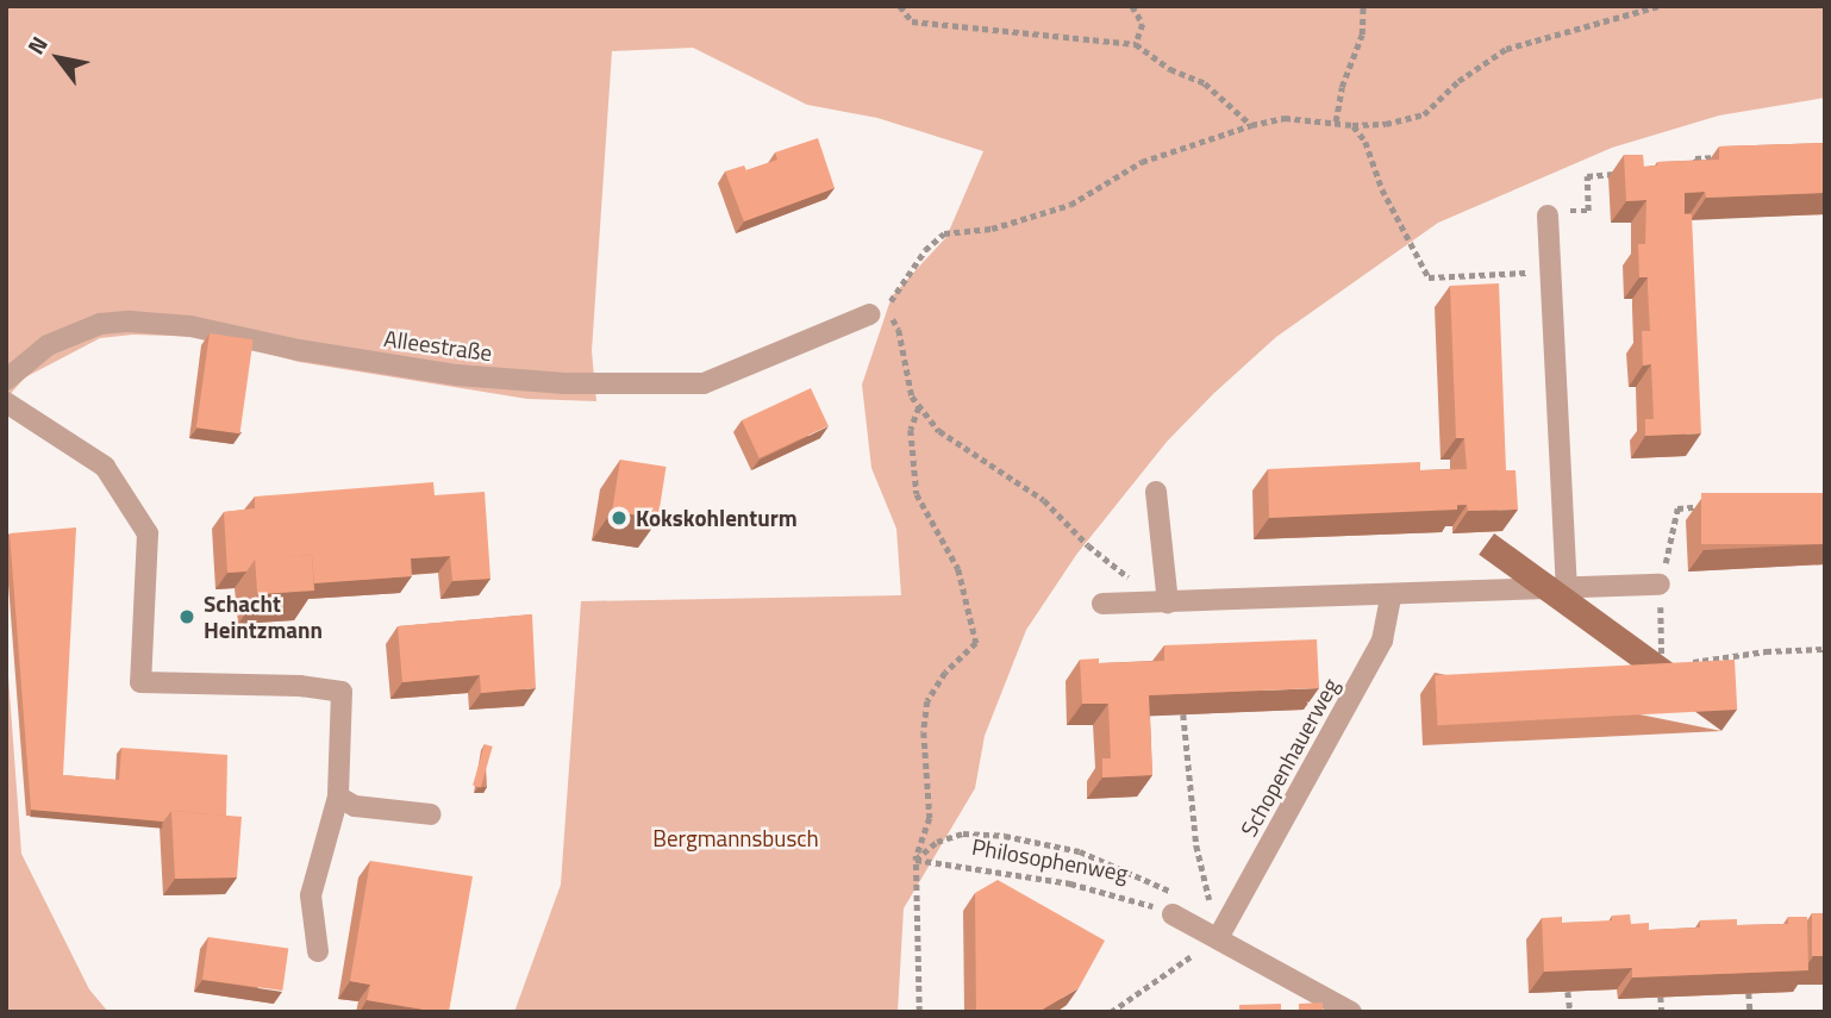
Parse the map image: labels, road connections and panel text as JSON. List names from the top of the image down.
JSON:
{
  "streets": {
    "street": ["Alleestraße", "Schopenhauerweg"],
    "path": ["Philosophenweg"]
  },
  "parks": ["Bergmannsbusch"],
  "places": ["Kokskohlenturm", "Schacht Heintzmann"],
  "north": "top left"
}
